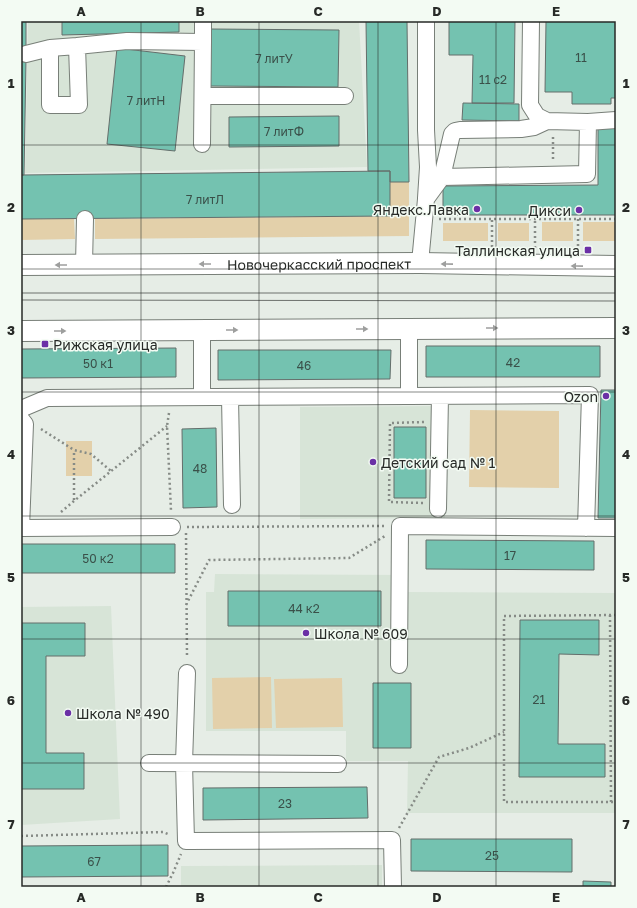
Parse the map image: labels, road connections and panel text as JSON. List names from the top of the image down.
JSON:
{
  "streets": {
    "main road": ["Новочеркасский проспект"]
  },
  "places": {
    "other": [
      "Яндекс.Лавка",
      "Дикси",
      "Ozon",
      "Детский сад № 1",
      "Школа № 609",
      "Школа № 490"
    ],
    "transit": ["Таллинская улица", "Рижская улица"]
  },
  "house_numbers": [
    "11",
    "7 литУ",
    "11 с2",
    "7 литН",
    "7 литФ",
    "7 литЛ",
    "42",
    "50 к1",
    "46",
    "48",
    "17",
    "50 к2",
    "44 к2",
    "21",
    "23",
    "25",
    "67"
  ],
  "grid": {
    "columns": [
      "A",
      "B",
      "C",
      "D",
      "E"
    ],
    "rows": [
      "1",
      "2",
      "3",
      "4",
      "5",
      "6",
      "7"
    ]
  }
}
